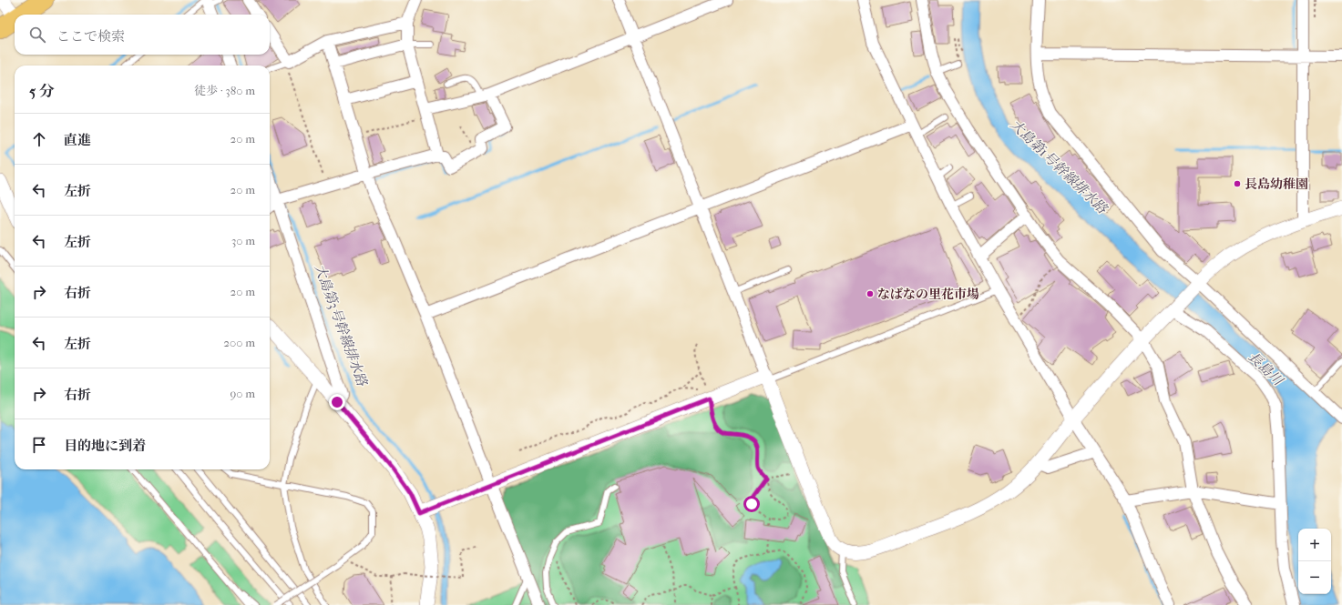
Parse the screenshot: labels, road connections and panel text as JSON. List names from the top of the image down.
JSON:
{
  "water": ["大島第1号幹線排水路", "大島第3号幹線排水路", "長島川"],
  "places": ["長島幼稚園", "なばなの里花市場"],
  "page": {
    "search": "ここで検索",
    "heading": ["5 分", "徒歩 · 380 m"],
    "list": [
      ["直進", "20 m"],
      ["左折", "20 m"],
      ["左折", "30 m"],
      ["右折", "20 m"],
      ["左折", "200 m"],
      ["右折", "90 m"],
      "目的地に到着"
    ],
    "map_buttons": ["+", "−"]
  }
}
